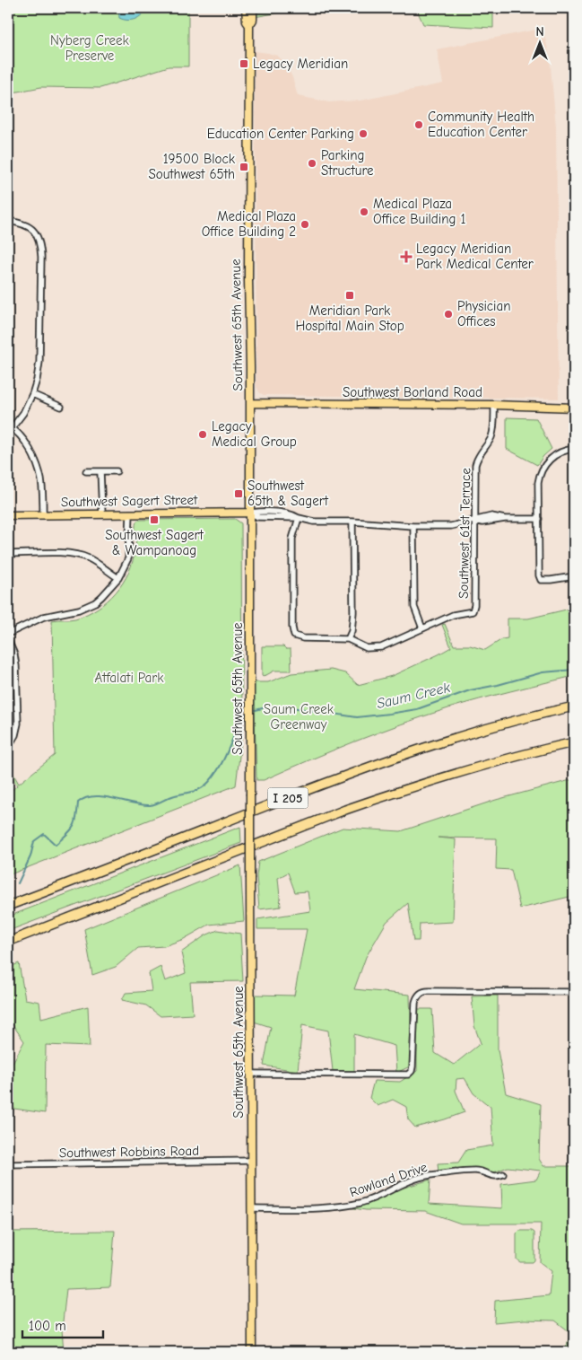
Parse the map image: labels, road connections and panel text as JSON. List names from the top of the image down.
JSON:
{
  "streets": {
    "highway": ["I 205"],
    "main road": ["Southwest 65th Avenue", "Southwest Borland Road", "Southwest Sagert Street"],
    "street": ["Southwest 61st Terrace", "Southwest Robbins Road", "Rowland Drive"]
  },
  "crossings": [
    ["Southwest 65th Avenue", "Southwest Borland Road"],
    ["Southwest 65th Avenue", "Southwest Sagert Street"],
    ["Southwest 65th Avenue", "Southwest Robbins Road"],
    ["Southwest 65th Avenue", "Rowland Drive"],
    ["Southwest Borland Road", "Southwest 61st Terrace"],
    ["Southwest Sagert Street", "Southwest 61st Terrace"]
  ],
  "water": ["Saum Creek"],
  "parks": ["Nyberg Creek Preserve", "Atfalati Park", "Saum Creek Greenway"],
  "places": {
    "transit": [
      "Legacy Meridian",
      "19500 Block Southwest 65th",
      "Meridian Park Hospital Main Stop",
      "Southwest 65th & Sagert",
      "Southwest Sagert & Wampanoag"
    ],
    "other": [
      "Community Health Education Center",
      "Education Center Parking",
      "Parking Structure",
      "Medical Plaza Office Building 1",
      "Medical Plaza Office Building 2",
      "Physician Offices",
      "Legacy Medical Group"
    ],
    "health": ["Legacy Meridian Park Medical Center"]
  },
  "scale_bar": "100 m",
  "north": "top"
}
